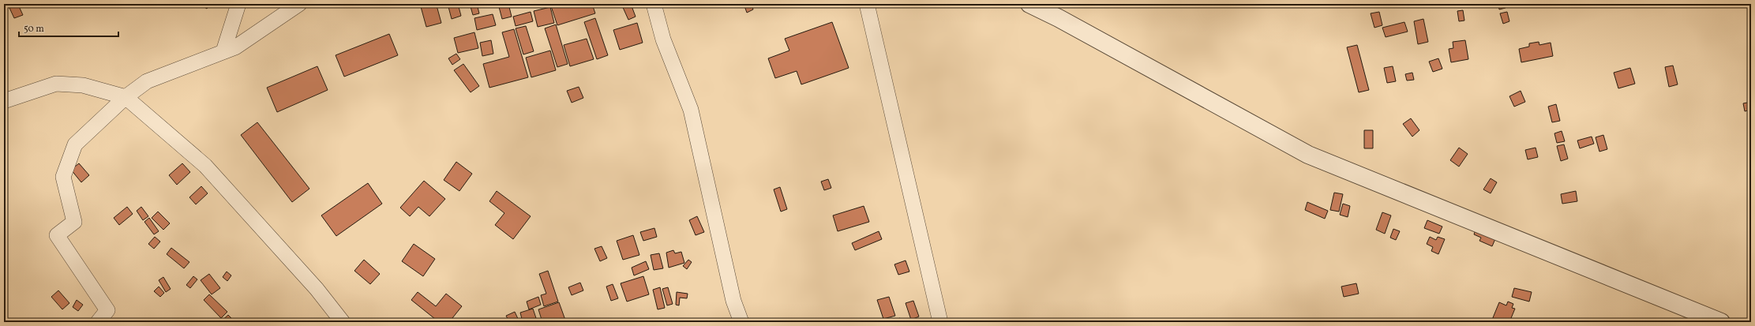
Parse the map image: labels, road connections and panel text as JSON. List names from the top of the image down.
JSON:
{
  "scale_bar": "50 m"
}
